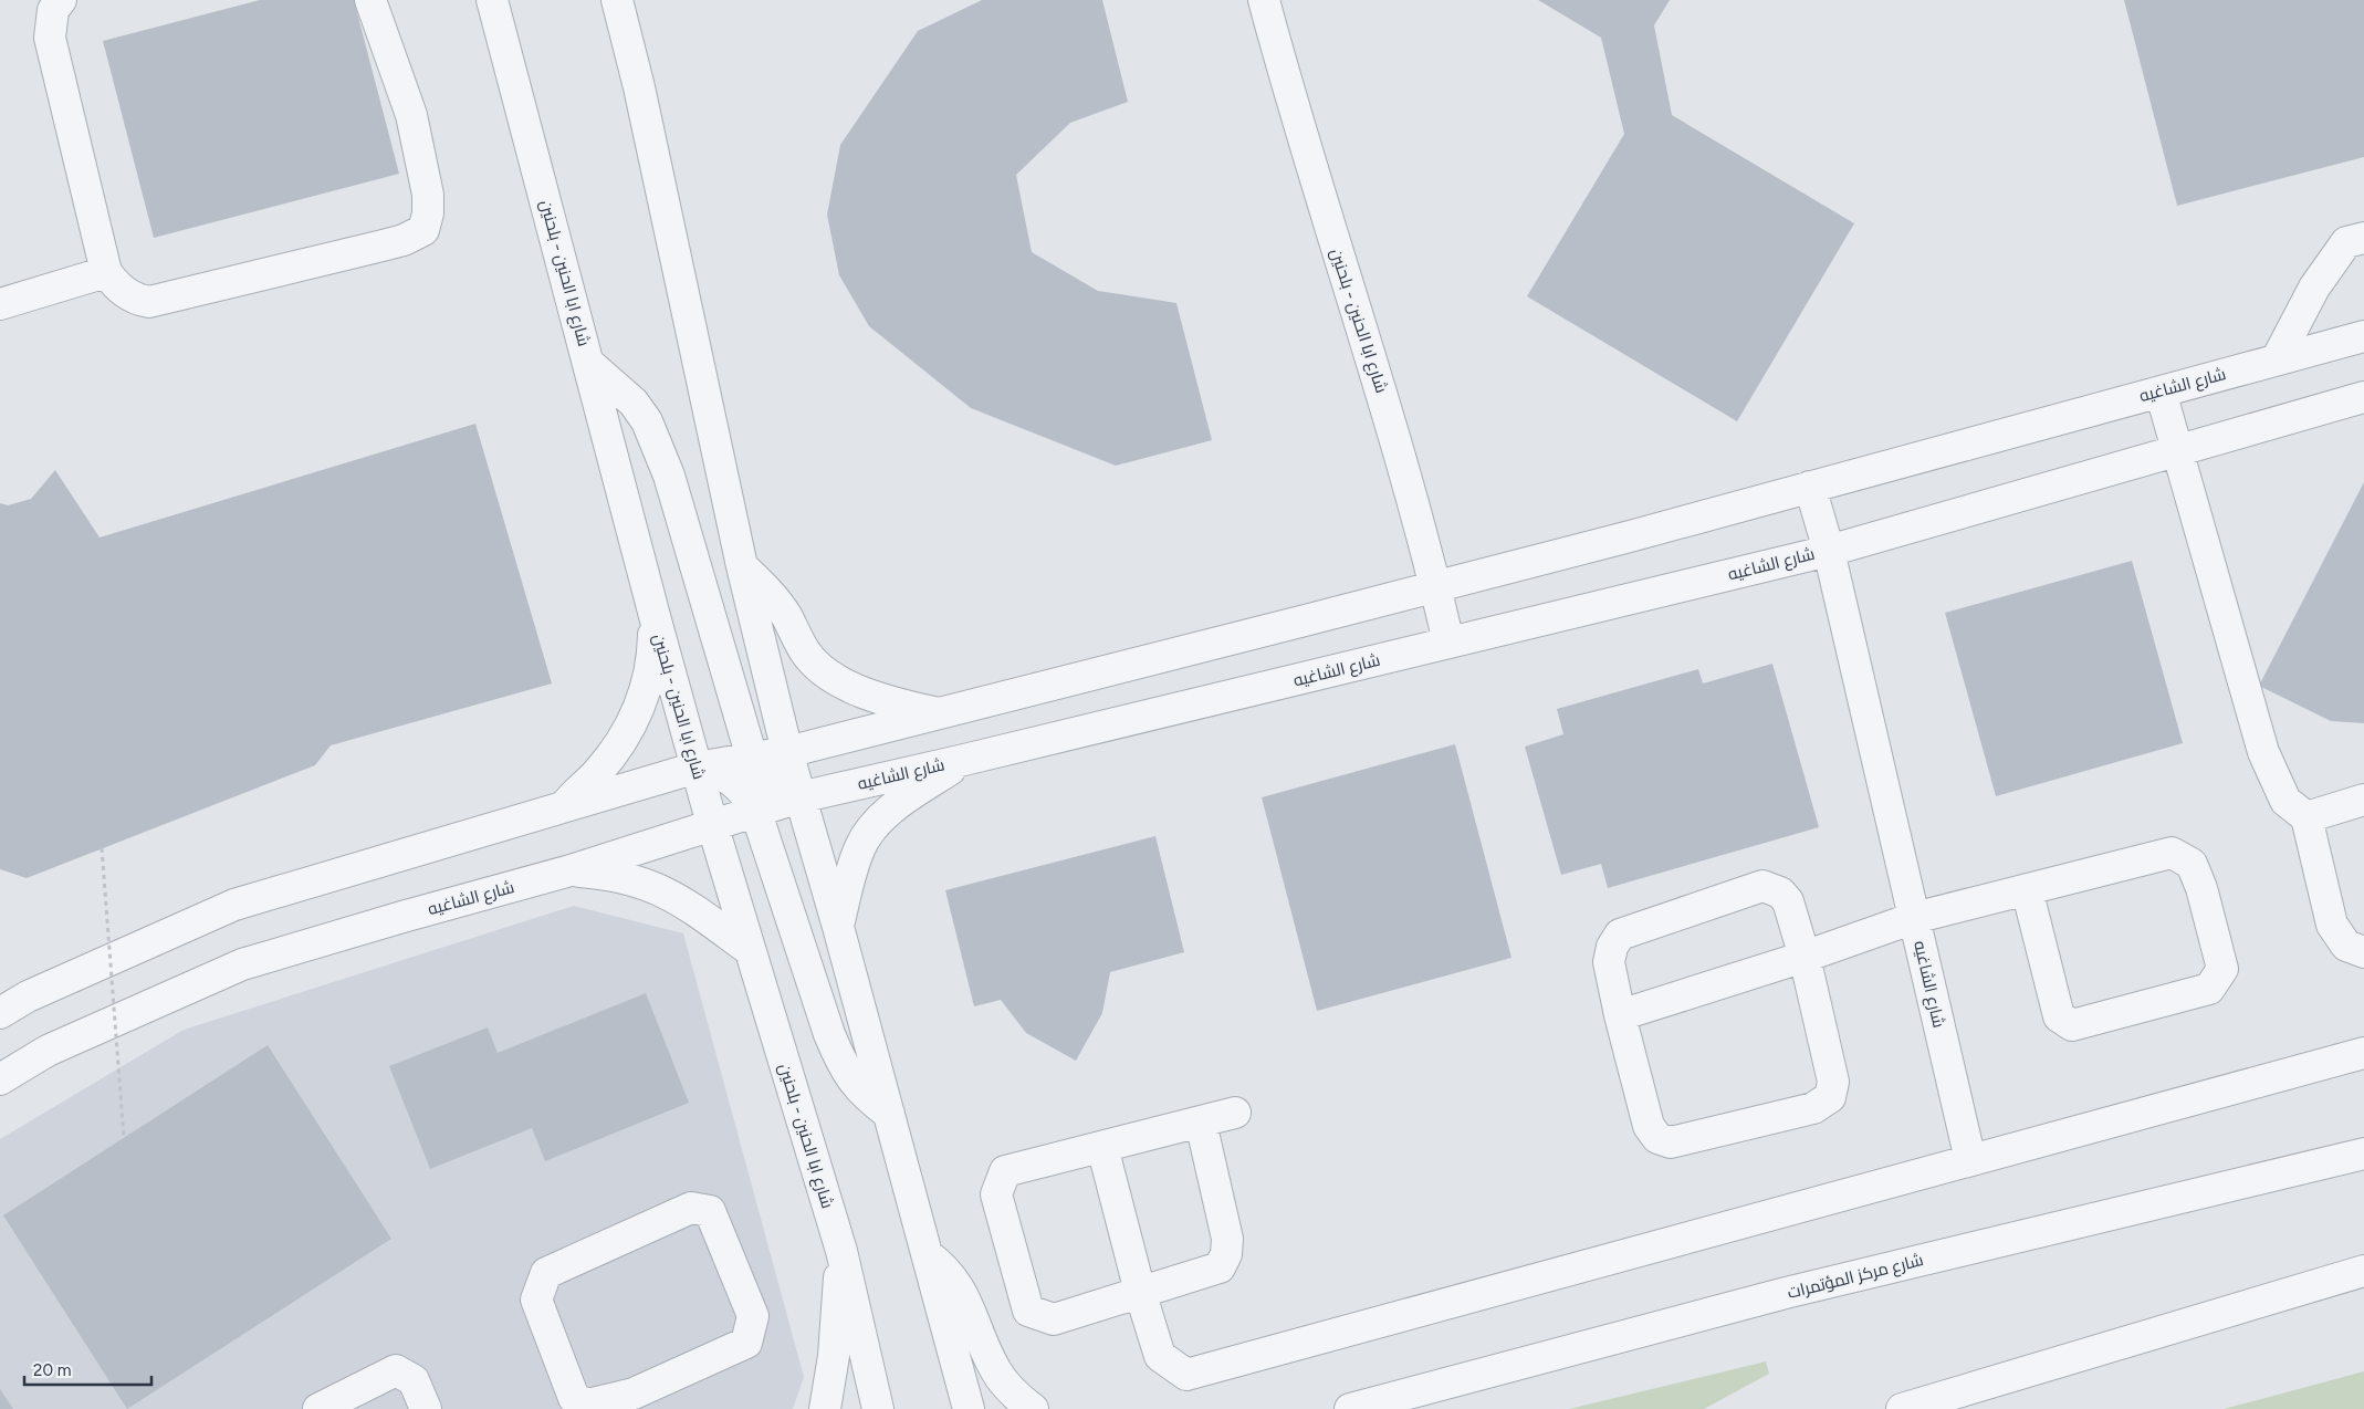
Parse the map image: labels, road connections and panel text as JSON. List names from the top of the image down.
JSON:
{
  "streets": {
    "street": ["شارع ابا الحنين - بلحنين", "شارع الشاغيه", "شارع مركز المؤتمرات"]
  },
  "crossings": [
    ["شارع ابا الحنين - بلحنين", "شارع الشاغيه"]
  ],
  "scale_bar": "20 m"
}
